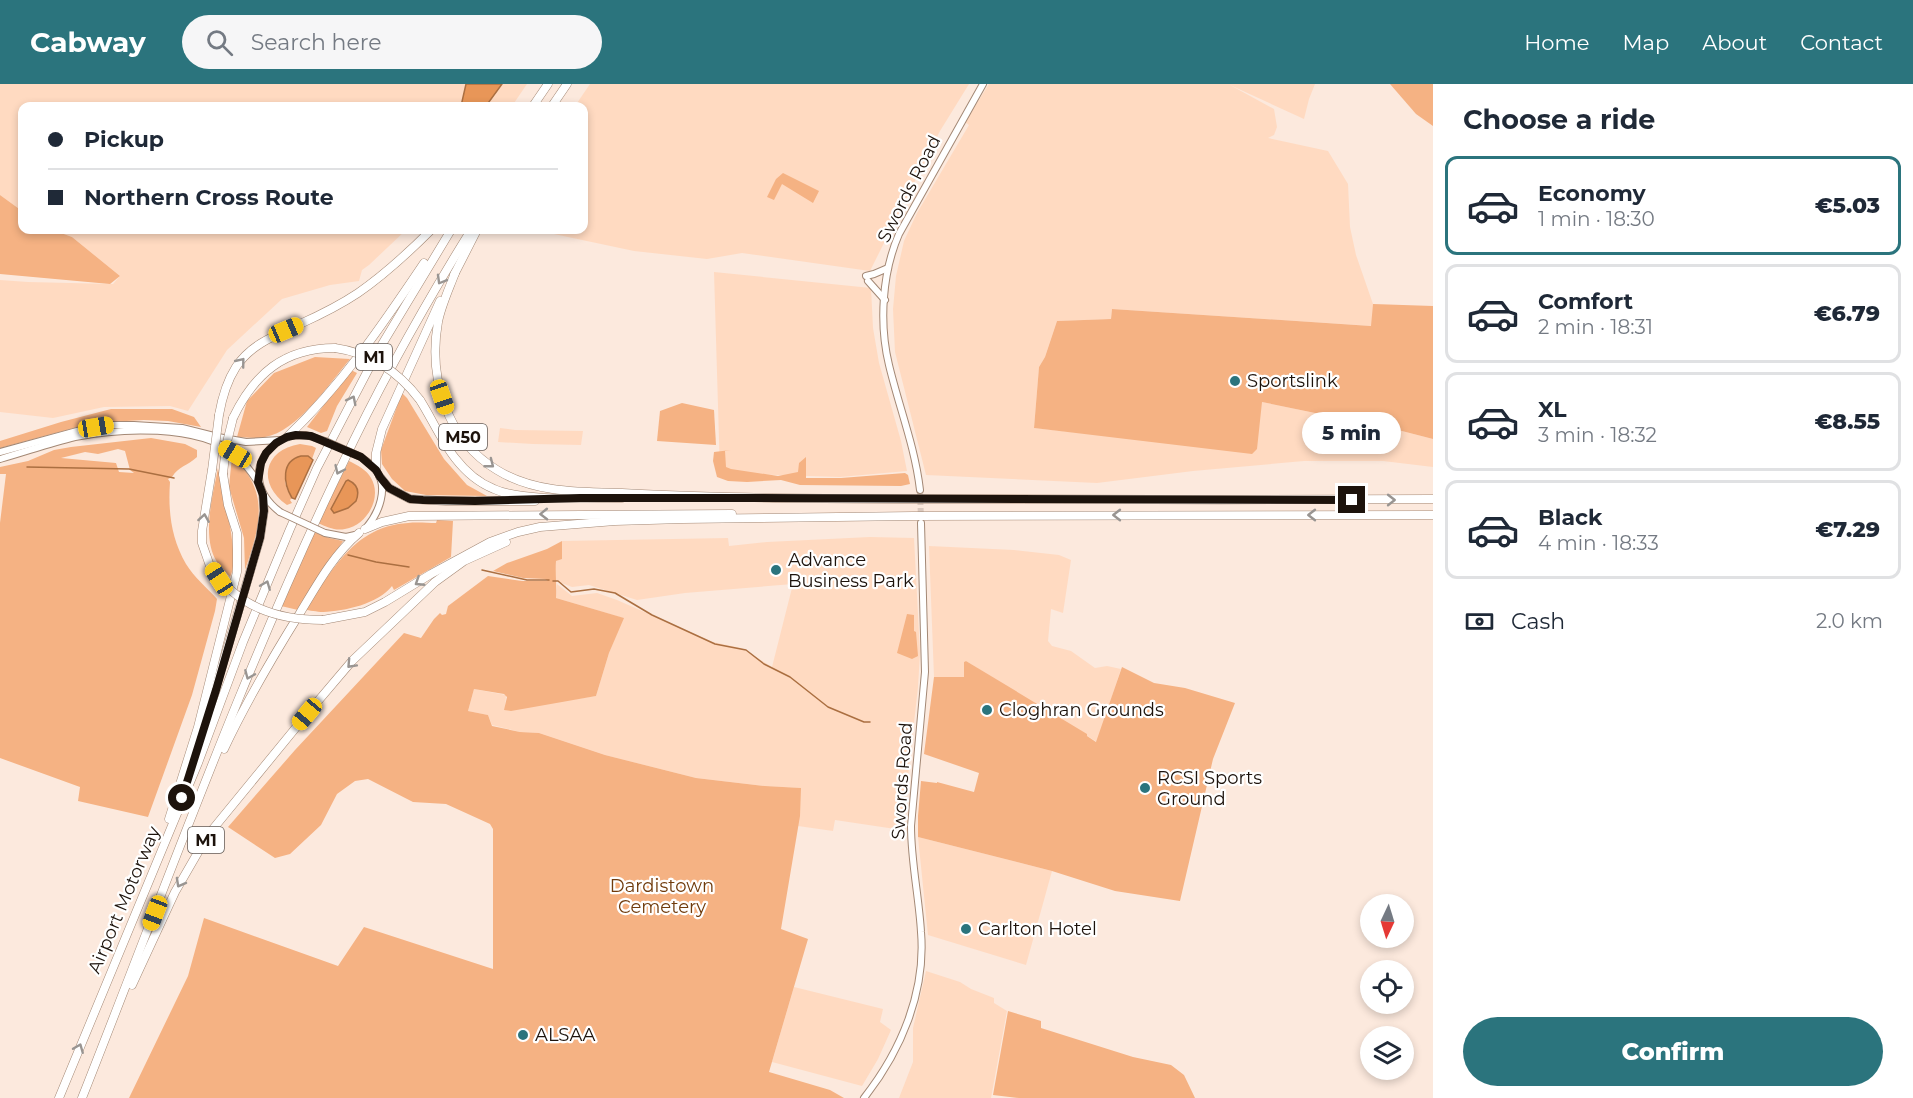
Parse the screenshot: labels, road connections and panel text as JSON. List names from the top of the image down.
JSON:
{
  "streets": {
    "highway": ["M1", "M50", "Airport Motorway"],
    "main road": ["Swords Road"]
  },
  "crossings": [
    ["M1", "Airport Motorway"]
  ],
  "parks": ["Dardistown Cemetery"],
  "places": [
    "Sportslink",
    "Advance Business Park",
    "Cloghran Grounds",
    "RCSI Sports Ground",
    "Carlton Hotel",
    "ALSAA"
  ],
  "north": "bottom",
  "page": {
    "header": "Cabway",
    "search": "Search here",
    "nav": [
      "Home",
      "Map",
      "About",
      "Contact"
    ],
    "heading": "Choose a ride",
    "banner": ["Pickup", "Northern Cross Route"],
    "list": [
      {
        "name": "Economy",
        "note": "1 min · 18:30",
        "value": "€5.03"
      },
      {
        "name": "Comfort",
        "note": "2 min · 18:31",
        "value": "€6.79"
      },
      {
        "name": "XL",
        "note": "3 min · 18:32",
        "value": "€8.55"
      },
      {
        "name": "Black",
        "note": "4 min · 18:33",
        "value": "€7.29"
      }
    ],
    "bubble": "5 min",
    "pay": ["Cash", "2.0 km"],
    "buttons": "Confirm"
  }
}
